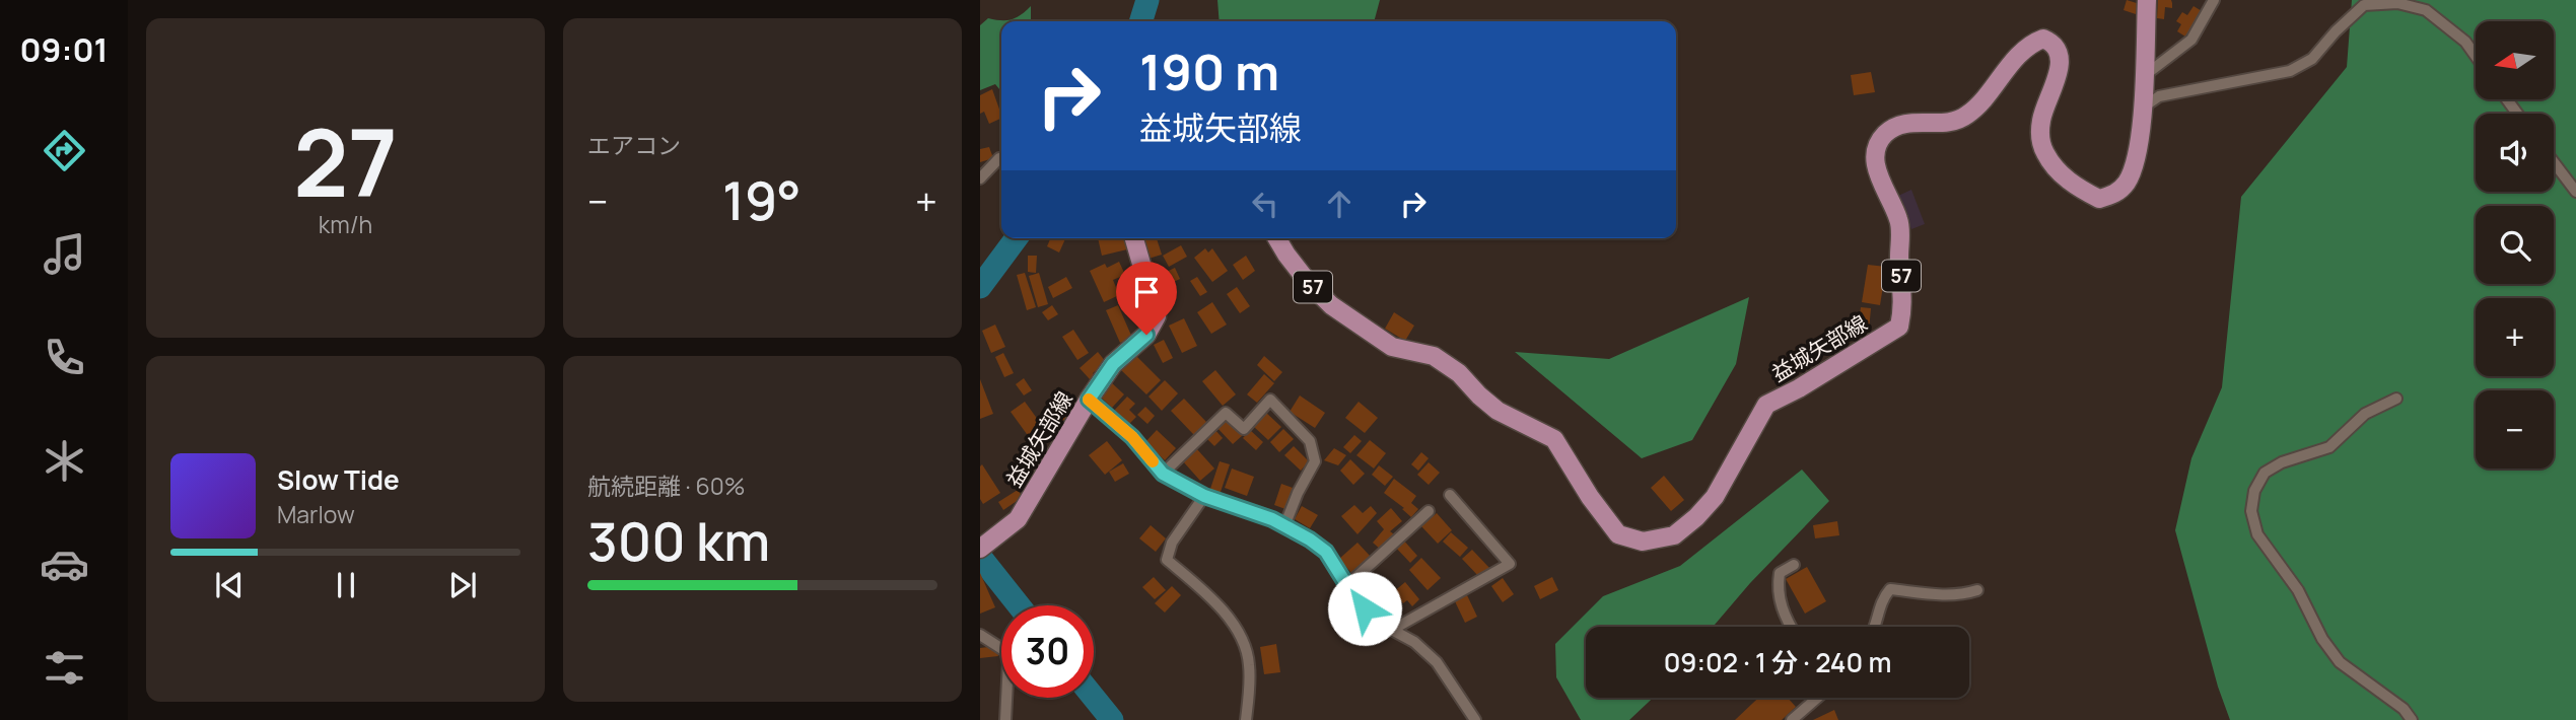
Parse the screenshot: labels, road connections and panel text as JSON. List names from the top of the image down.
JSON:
{
  "streets": {
    "main road": ["57", "益城矢部線"]
  },
  "north": "left",
  "page": {
    "tabs": "09:01",
    "tile": [
      ["27", "km/h"],
      "エアコン",
      ["航続距離 · 60%", "300 km"]
    ],
    "map_buttons": ["+", "−"],
    "turn": ["190 m", "益城矢部線"],
    "heat": ["−", "19°", "+"],
    "song": ["Slow Tide", "Marlow"],
    "limit": "30",
    "trip": "09:02 · 1 分 · 240 m"
  }
}
